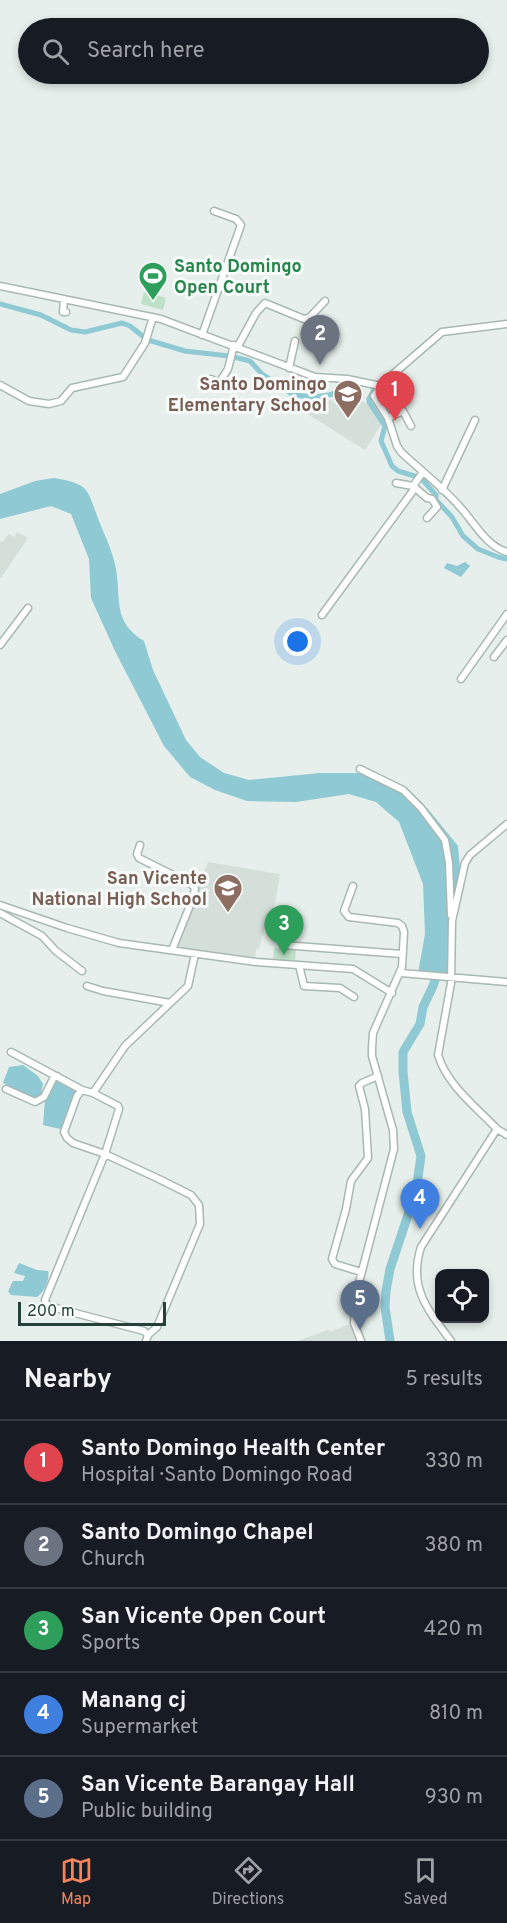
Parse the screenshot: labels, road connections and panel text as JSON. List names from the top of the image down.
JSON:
{
  "places": {
    "sports": ["Santo Domingo Open Court"],
    "school or university": ["Santo Domingo Elementary School", "San Vicente National High School"]
  },
  "scale_bar": "200 m",
  "page": {
    "search": "Search here",
    "pins": [
      "2",
      "1",
      "3",
      "4",
      "5"
    ],
    "scale": "200 m",
    "heading": ["Nearby", "5 results"],
    "list": [
      {
        "mark": "1",
        "name": "Santo Domingo Health Center",
        "note": "Hospital · Santo Domingo Road",
        "value": "330 m"
      },
      {
        "mark": "2",
        "name": "Santo Domingo Chapel",
        "note": "Church",
        "value": "380 m"
      },
      {
        "mark": "3",
        "name": "San Vicente Open Court",
        "note": "Sports",
        "value": "420 m"
      },
      {
        "mark": "4",
        "name": "Manang cj",
        "note": "Supermarket",
        "value": "810 m"
      },
      {
        "mark": "5",
        "name": "San Vicente Barangay Hall",
        "note": "Public building",
        "value": "930 m"
      }
    ],
    "nav": ["Map", "Directions", "Saved"]
  }
}
